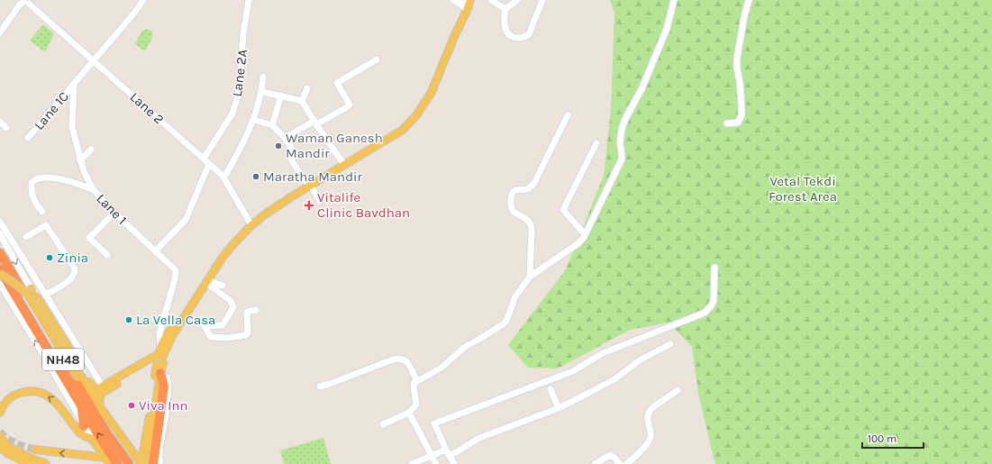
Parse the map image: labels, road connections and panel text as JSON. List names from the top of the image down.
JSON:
{
  "streets": {
    "highway": ["NH48"],
    "street": [
      "Lane 2A",
      "Lane 2",
      "Lane 1C",
      "Lane 1"
    ]
  },
  "crossings": [
    ["Lane 2A", "Lane 2"],
    ["Lane 1C", "Lane 1"]
  ],
  "parks": ["Vetal Tekdi Forest Area"],
  "places": {
    "other": [
      "Waman Ganesh Mandir",
      "Maratha Mandir",
      "Zinia",
      "La Vella Casa",
      "Viva Inn"
    ],
    "health": ["Vitalife Clinic Bavdhan"]
  },
  "scale_bar": "100 m"
}
